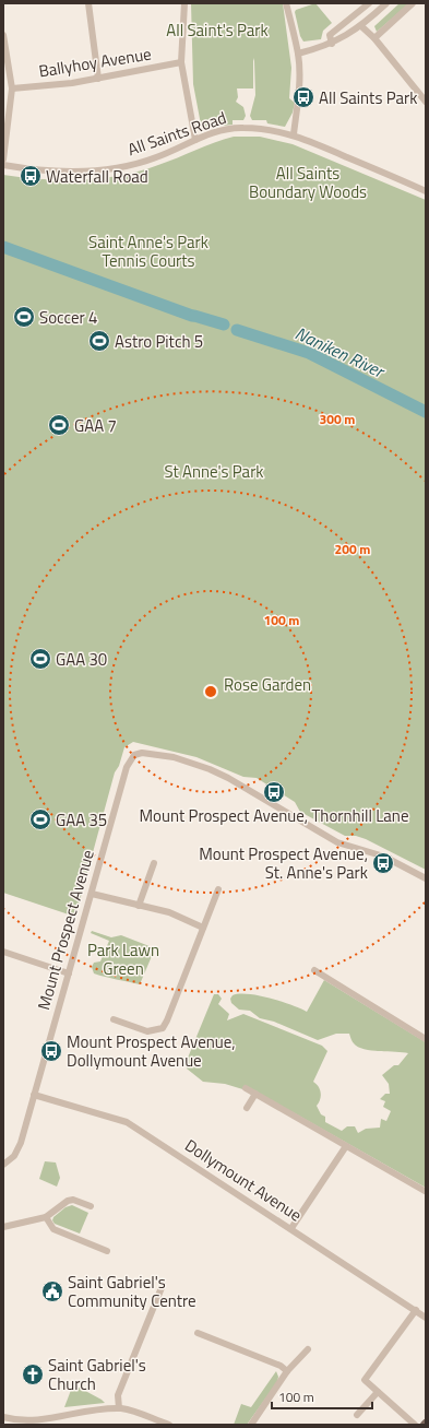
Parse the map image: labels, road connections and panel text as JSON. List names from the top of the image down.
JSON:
{
  "streets": {
    "street": [
      "Ballyhoy Avenue",
      "All Saints Road",
      "Mount Prospect Avenue",
      "Dollymount Avenue"
    ]
  },
  "crossings": [
    ["Mount Prospect Avenue", "Dollymount Avenue"]
  ],
  "water": ["Naniken River"],
  "parks": [
    "All Saint's Park",
    "All Saints Boundary Woods",
    "Saint Anne's Park Tennis Courts",
    "St Anne's Park",
    "Rose Garden",
    "Park Lawn Green"
  ],
  "places": {
    "bus stop": [
      "All Saints Park",
      "Waterfall Road",
      "Mount Prospect Avenue, Thornhill Lane",
      "Mount Prospect Avenue, St. Anne's Park",
      "Mount Prospect Avenue, Dollymount Avenue"
    ],
    "sports": [
      "Soccer 4",
      "Astro Pitch 5",
      "GAA 7",
      "GAA 30",
      "GAA 35"
    ],
    "public building": ["Saint Gabriel's Community Centre"],
    "church": ["Saint Gabriel's Church"]
  },
  "scale_bar": "100 m",
  "rings": ["300 m", "200 m", "100 m"]
}
